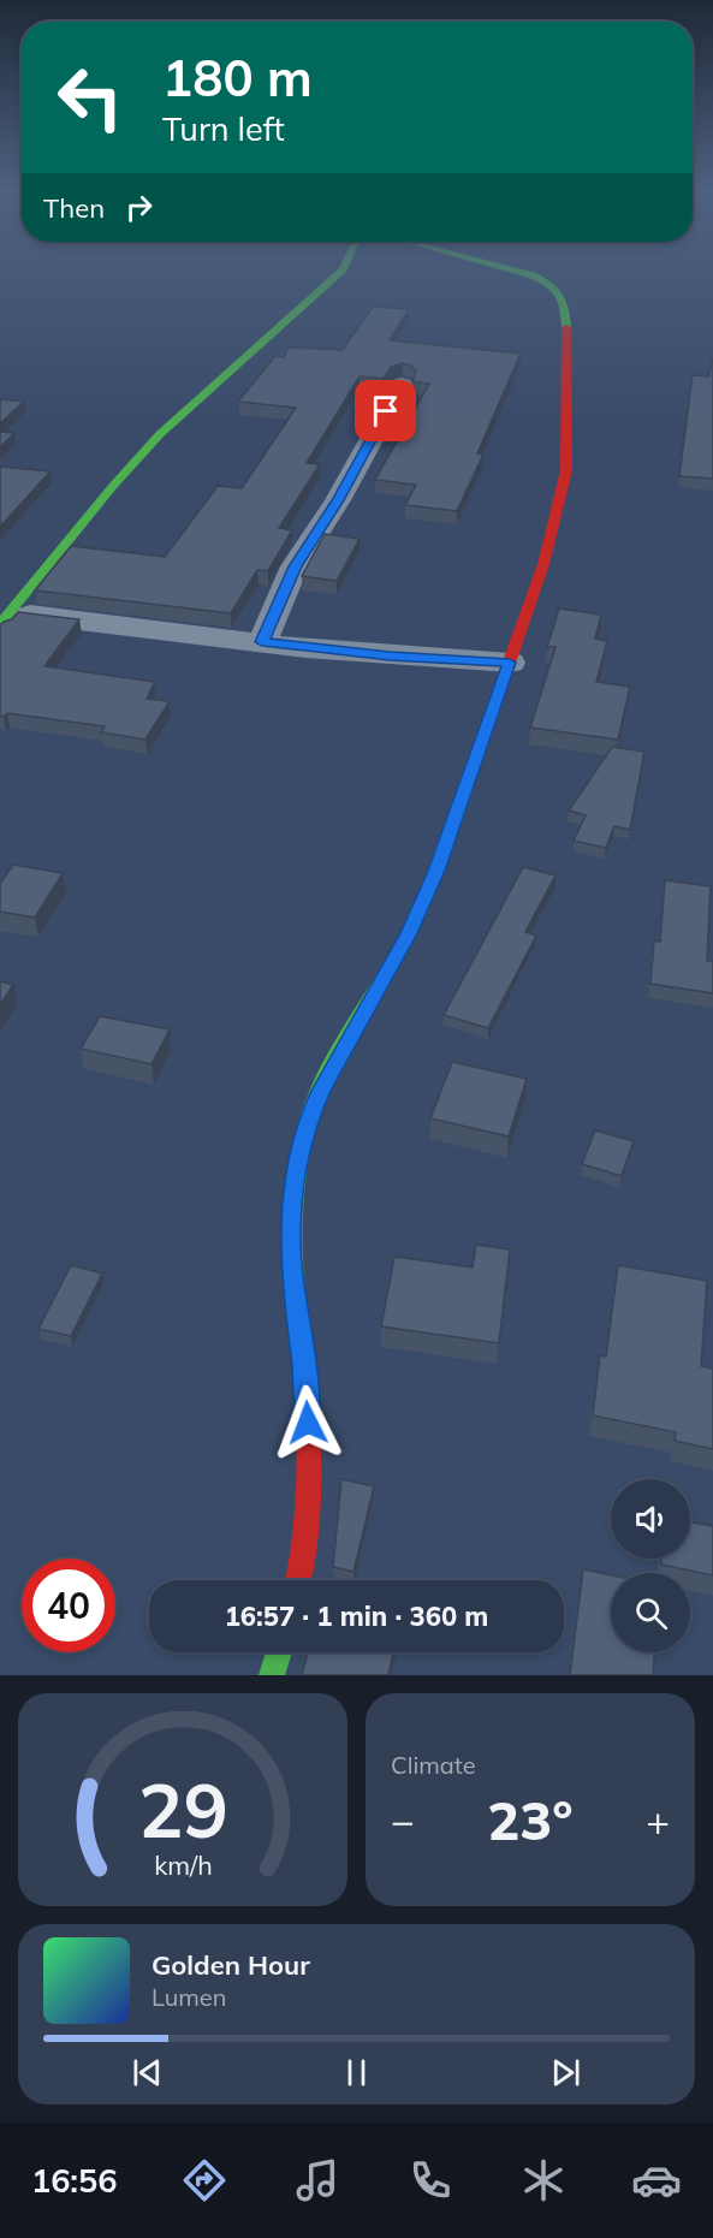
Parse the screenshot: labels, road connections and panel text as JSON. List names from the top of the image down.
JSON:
{
  "page": {
    "turn": ["180 m", "Turn left"],
    "then": "Then",
    "limit": "40",
    "trip": "16:57 · 1 min · 360 m",
    "tile": "Climate",
    "heat": ["−", "23°", "+"],
    "song": ["Golden Hour", "Lumen"],
    "tabs": "16:56",
    "gauge": ["29", "km/h"]
  }
}
